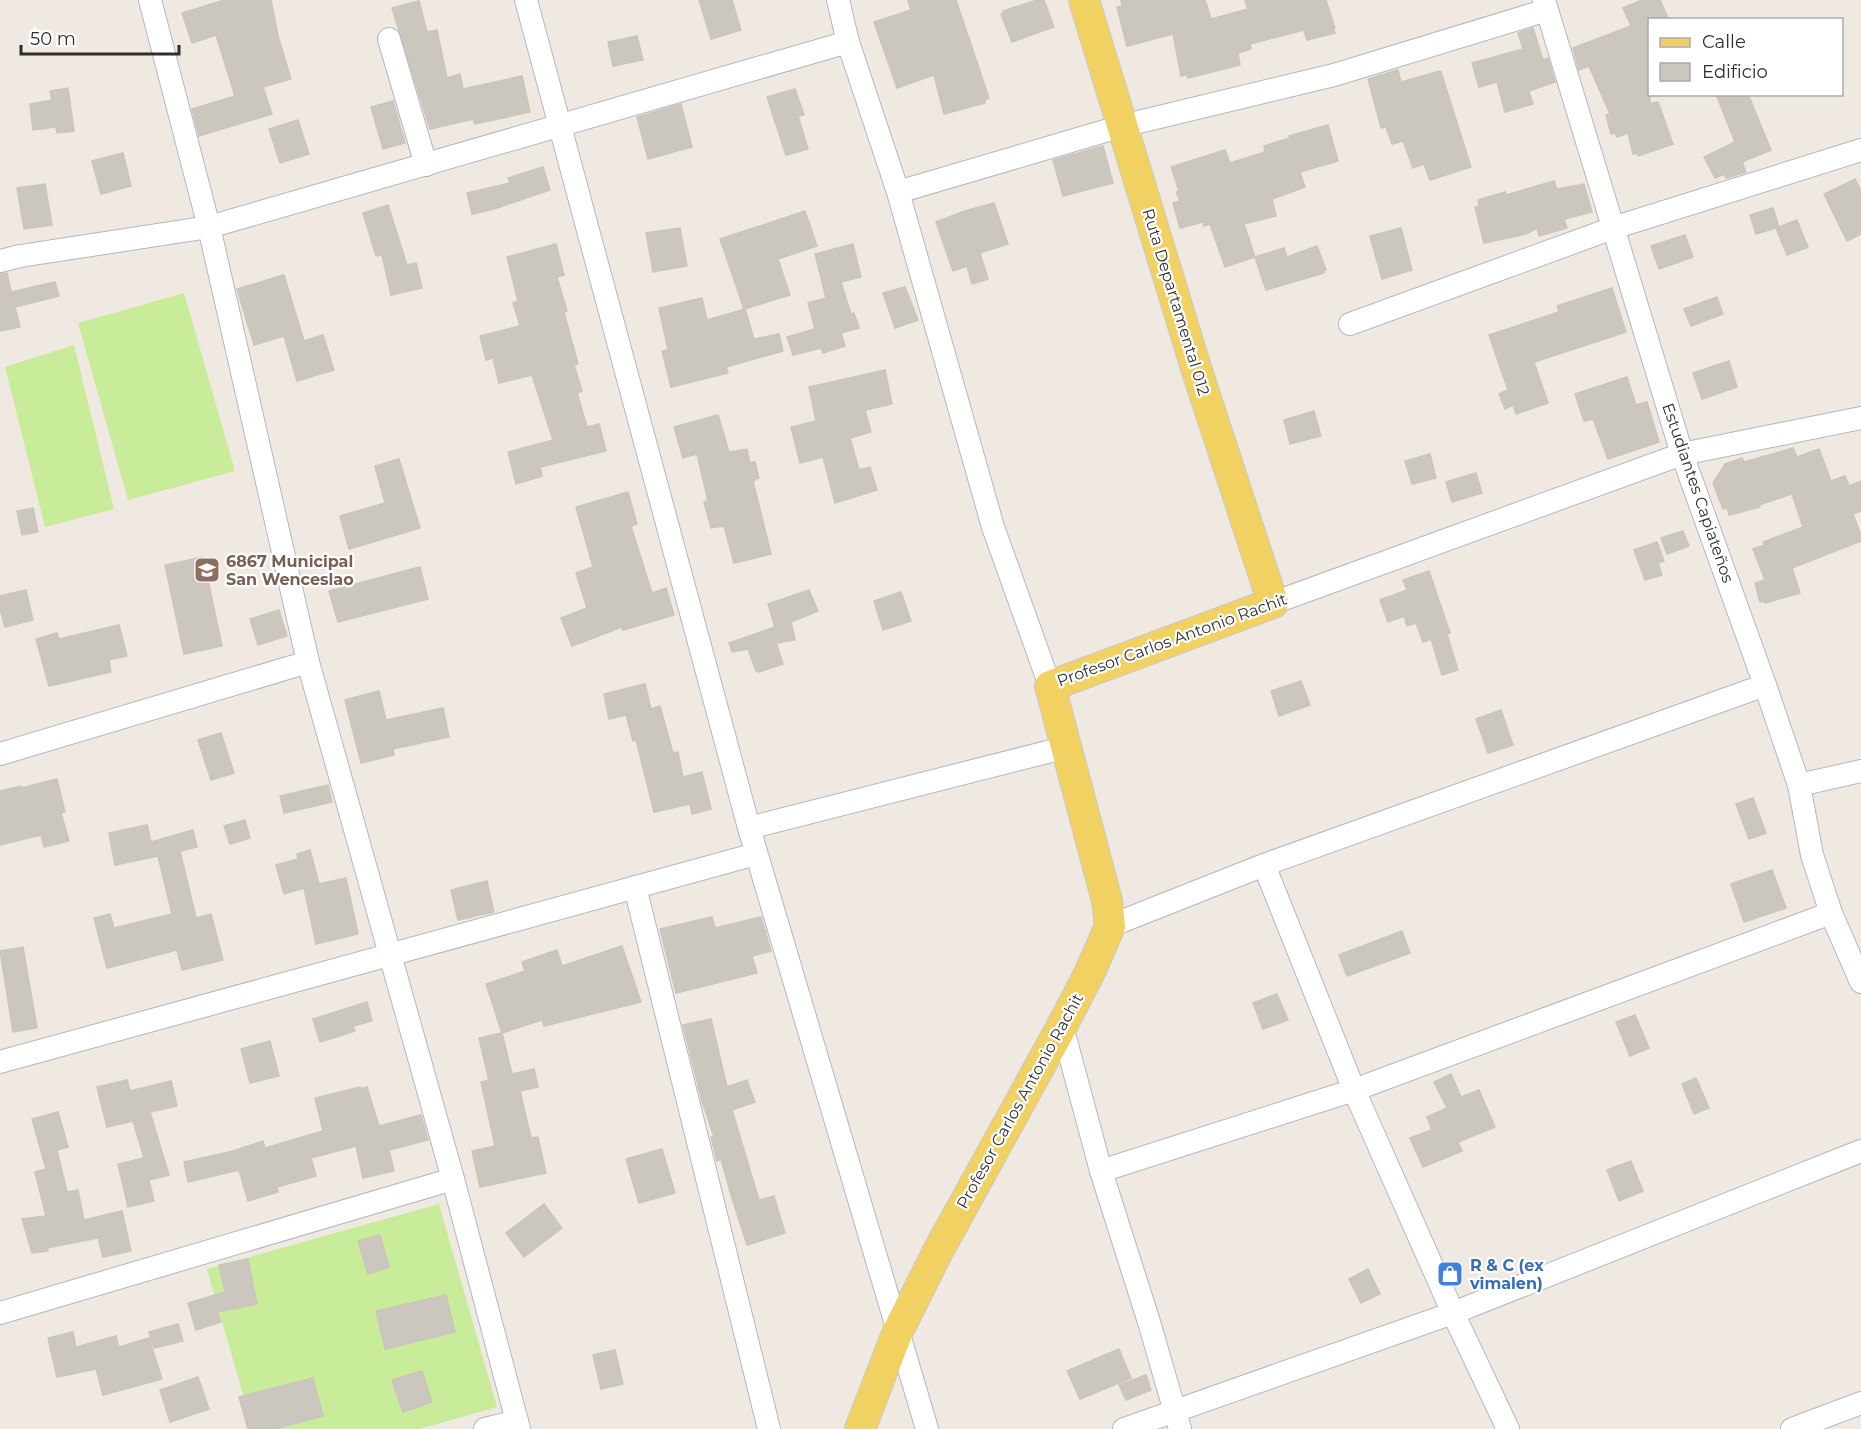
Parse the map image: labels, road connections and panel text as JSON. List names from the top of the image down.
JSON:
{
  "streets": {
    "main road": ["Ruta Departamental 012", "Profesor Carlos Antonio Rachit"],
    "street": ["Estudiantes Capiateños"]
  },
  "crossings": [
    ["Ruta Departamental 012", "Profesor Carlos Antonio Rachit"],
    ["Estudiantes Capiateños", "Profesor Carlos Antonio Rachit"]
  ],
  "places": {
    "school or university": ["6867 Municipal San Wenceslao"],
    "shop": ["R & C (ex vimalen)"]
  },
  "legend": ["Calle", "Edificio"],
  "scale_bar": "50 m"
}
